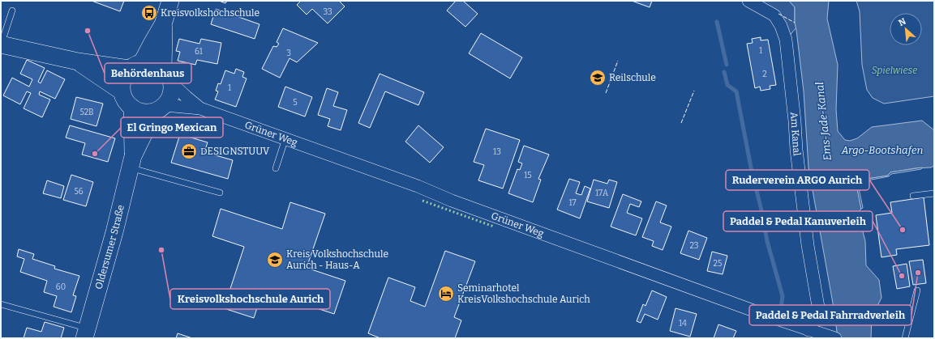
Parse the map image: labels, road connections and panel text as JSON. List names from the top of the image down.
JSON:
{
  "streets": {
    "main road": ["Oldersumer Straße"],
    "street": ["Grüner Weg", "Am Kanal"]
  },
  "crossings": [
    ["Grüner Weg", "Am Kanal"],
    ["Grüner Weg", "Oldersumer Straße"]
  ],
  "water": ["Ems-Jade-Kanal", "Argo-Bootshafen"],
  "parks": ["Spielwiese"],
  "places": {
    "bus stop": ["Kreisvolkshochschule"],
    "other": [
      "Behördenhaus",
      "El Gringo Mexican",
      "Ruderverein ARGO Aurich",
      "Kreisvolkshochschule Aurich",
      "Paddel & Pedal Fahrradverleih",
      "Paddel & Pedal Kanuverleih"
    ],
    "school or university": ["Reilschule", "Kreis Volkshochschule Aurich - Haus-A"],
    "office": ["DESIGNSTUUV"],
    "hotel": ["Seminarhotel KreisVolkshochschule Aurich"]
  },
  "house_numbers": [
    "33",
    "1",
    "61",
    "3",
    "2",
    "1",
    "5",
    "52B",
    "13",
    "15",
    "56",
    "17A",
    "17",
    "23",
    "25",
    "60",
    "14"
  ],
  "north": "top left"
}
